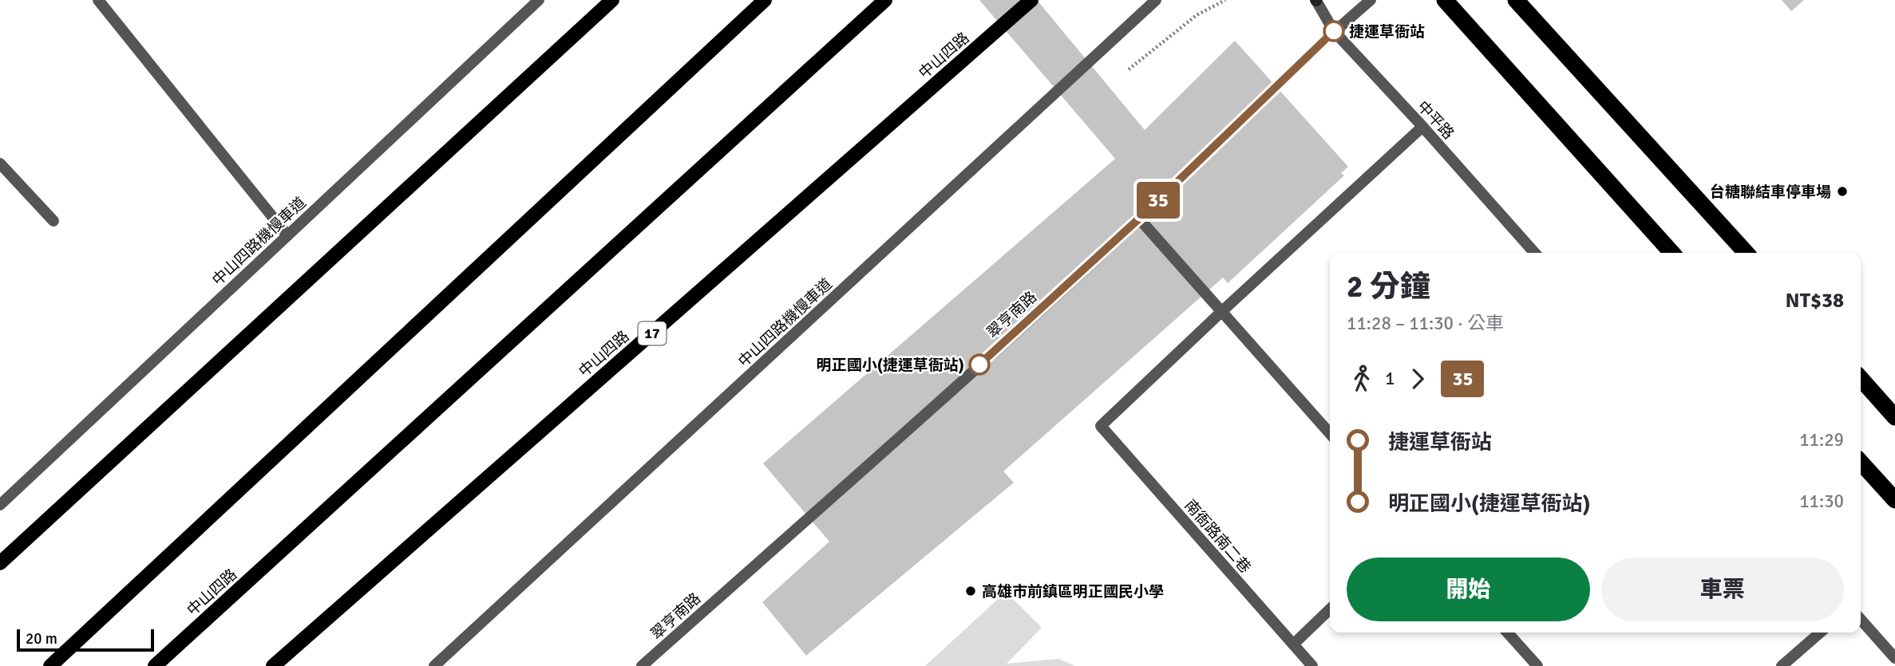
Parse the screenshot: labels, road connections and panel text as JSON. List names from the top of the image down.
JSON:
{
  "streets": {
    "main road": ["中山四路", "17"],
    "street": [
      "中平路",
      "中山四路機慢車道",
      "翠亨南路",
      "南衙路南二巷"
    ]
  },
  "crossings": [
    ["中平路", "翠亨南路"]
  ],
  "places": [
    "捷運草衙站",
    "台糖聯結車停車場",
    "明正國小(捷運草衙站)",
    "高雄市前鎮區明正國民小學"
  ],
  "lines": ["bus line 35"],
  "scale_bar": "20 m",
  "page": {
    "on_map": "35",
    "heading": ["2 分鐘", "11:28 – 11:30 · 公車", "NT$38"],
    "legs": ["1", "35"],
    "list": [
      {
        "name": "捷運草衙站",
        "value": "11:29"
      },
      {
        "name": "明正國小(捷運草衙站)",
        "value": "11:30"
      }
    ],
    "buttons": ["開始", "車票"],
    "scale": "20 m"
  }
}
